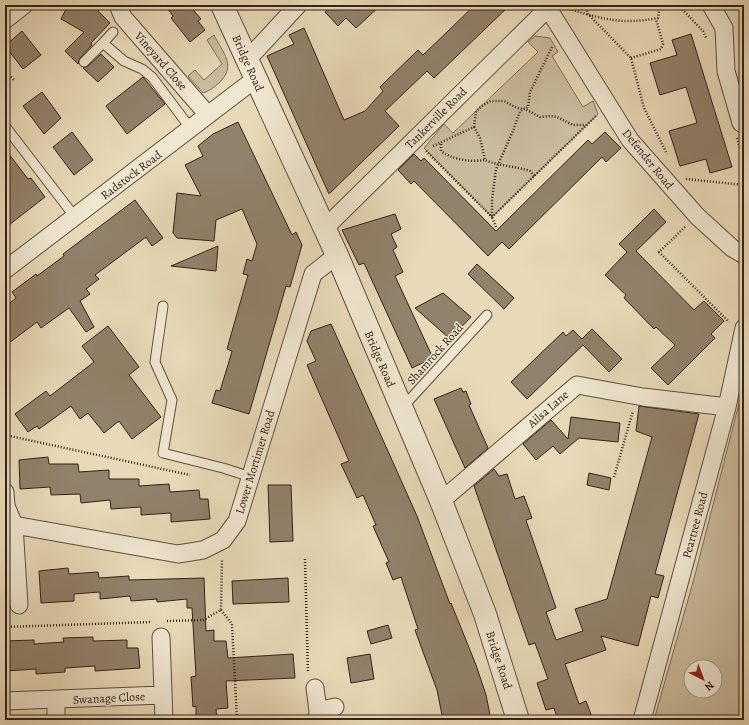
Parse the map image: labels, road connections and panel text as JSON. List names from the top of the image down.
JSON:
{
  "streets": {
    "street": [
      "Vineyard Close",
      "Bridge Road",
      "Tankerville Road",
      "Defender Road",
      "Radstock Road",
      "Ailsa Lane",
      "Lower Mortimer Road",
      "Peartree Road",
      "Swanage Close"
    ],
    "lane": ["Shamrock Road"]
  },
  "crossings": [
    ["Vineyard Close", "Radstock Road"],
    ["Bridge Road", "Tankerville Road"],
    ["Bridge Road", "Radstock Road"],
    ["Bridge Road", "Shamrock Road"],
    ["Bridge Road", "Ailsa Lane"],
    ["Bridge Road", "Lower Mortimer Road"],
    ["Tankerville Road", "Defender Road"],
    ["Ailsa Lane", "Peartree Road"]
  ],
  "north": "bottom right"
}
